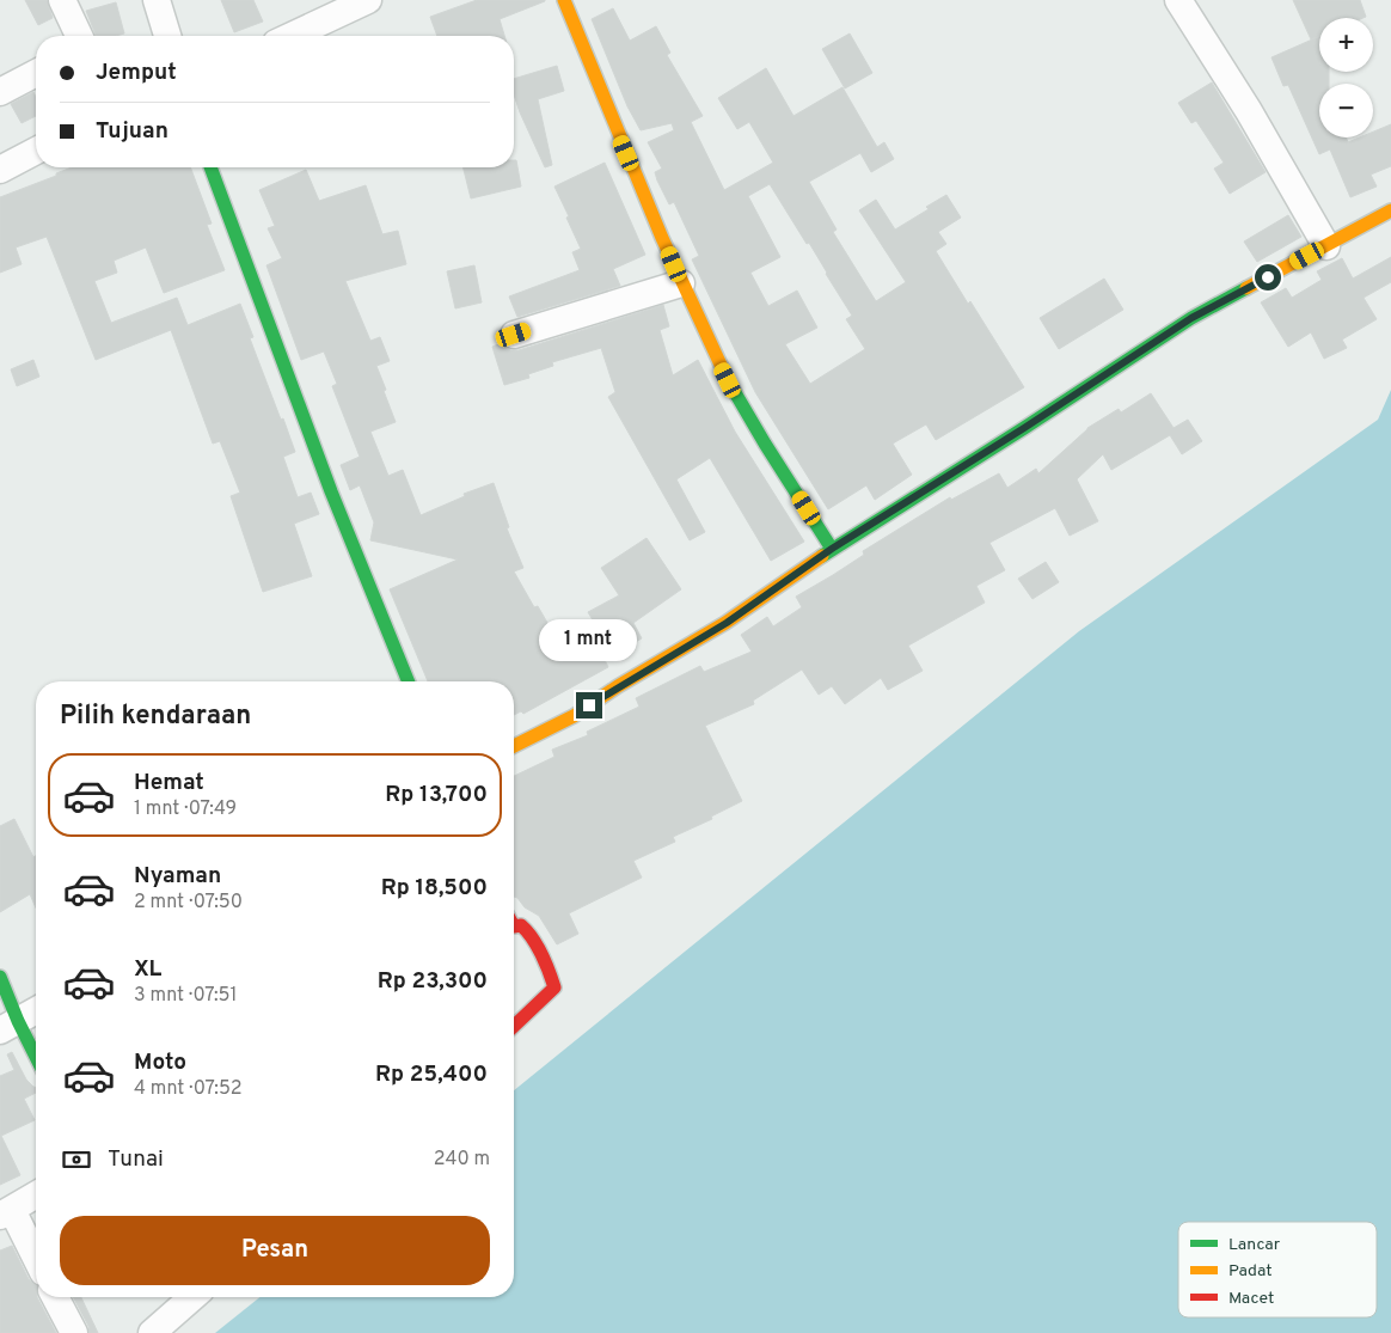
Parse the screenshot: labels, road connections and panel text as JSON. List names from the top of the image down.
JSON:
{
  "legend": ["Lancar", "Padat", "Macet"],
  "page": {
    "map_buttons": ["+", "−"],
    "banner": ["Jemput", "Tujuan"],
    "bubble": "1 mnt",
    "heading": "Pilih kendaraan",
    "list": [
      {
        "name": "Hemat",
        "note": "1 mnt · 07:49",
        "value": "Rp 13,700"
      },
      {
        "name": "Nyaman",
        "note": "2 mnt · 07:50",
        "value": "Rp 18,500"
      },
      {
        "name": "XL",
        "note": "3 mnt · 07:51",
        "value": "Rp 23,300"
      },
      {
        "name": "Moto",
        "note": "4 mnt · 07:52",
        "value": "Rp 25,400"
      }
    ],
    "pay": ["Tunai", "240 m"],
    "buttons": "Pesan"
  }
}
